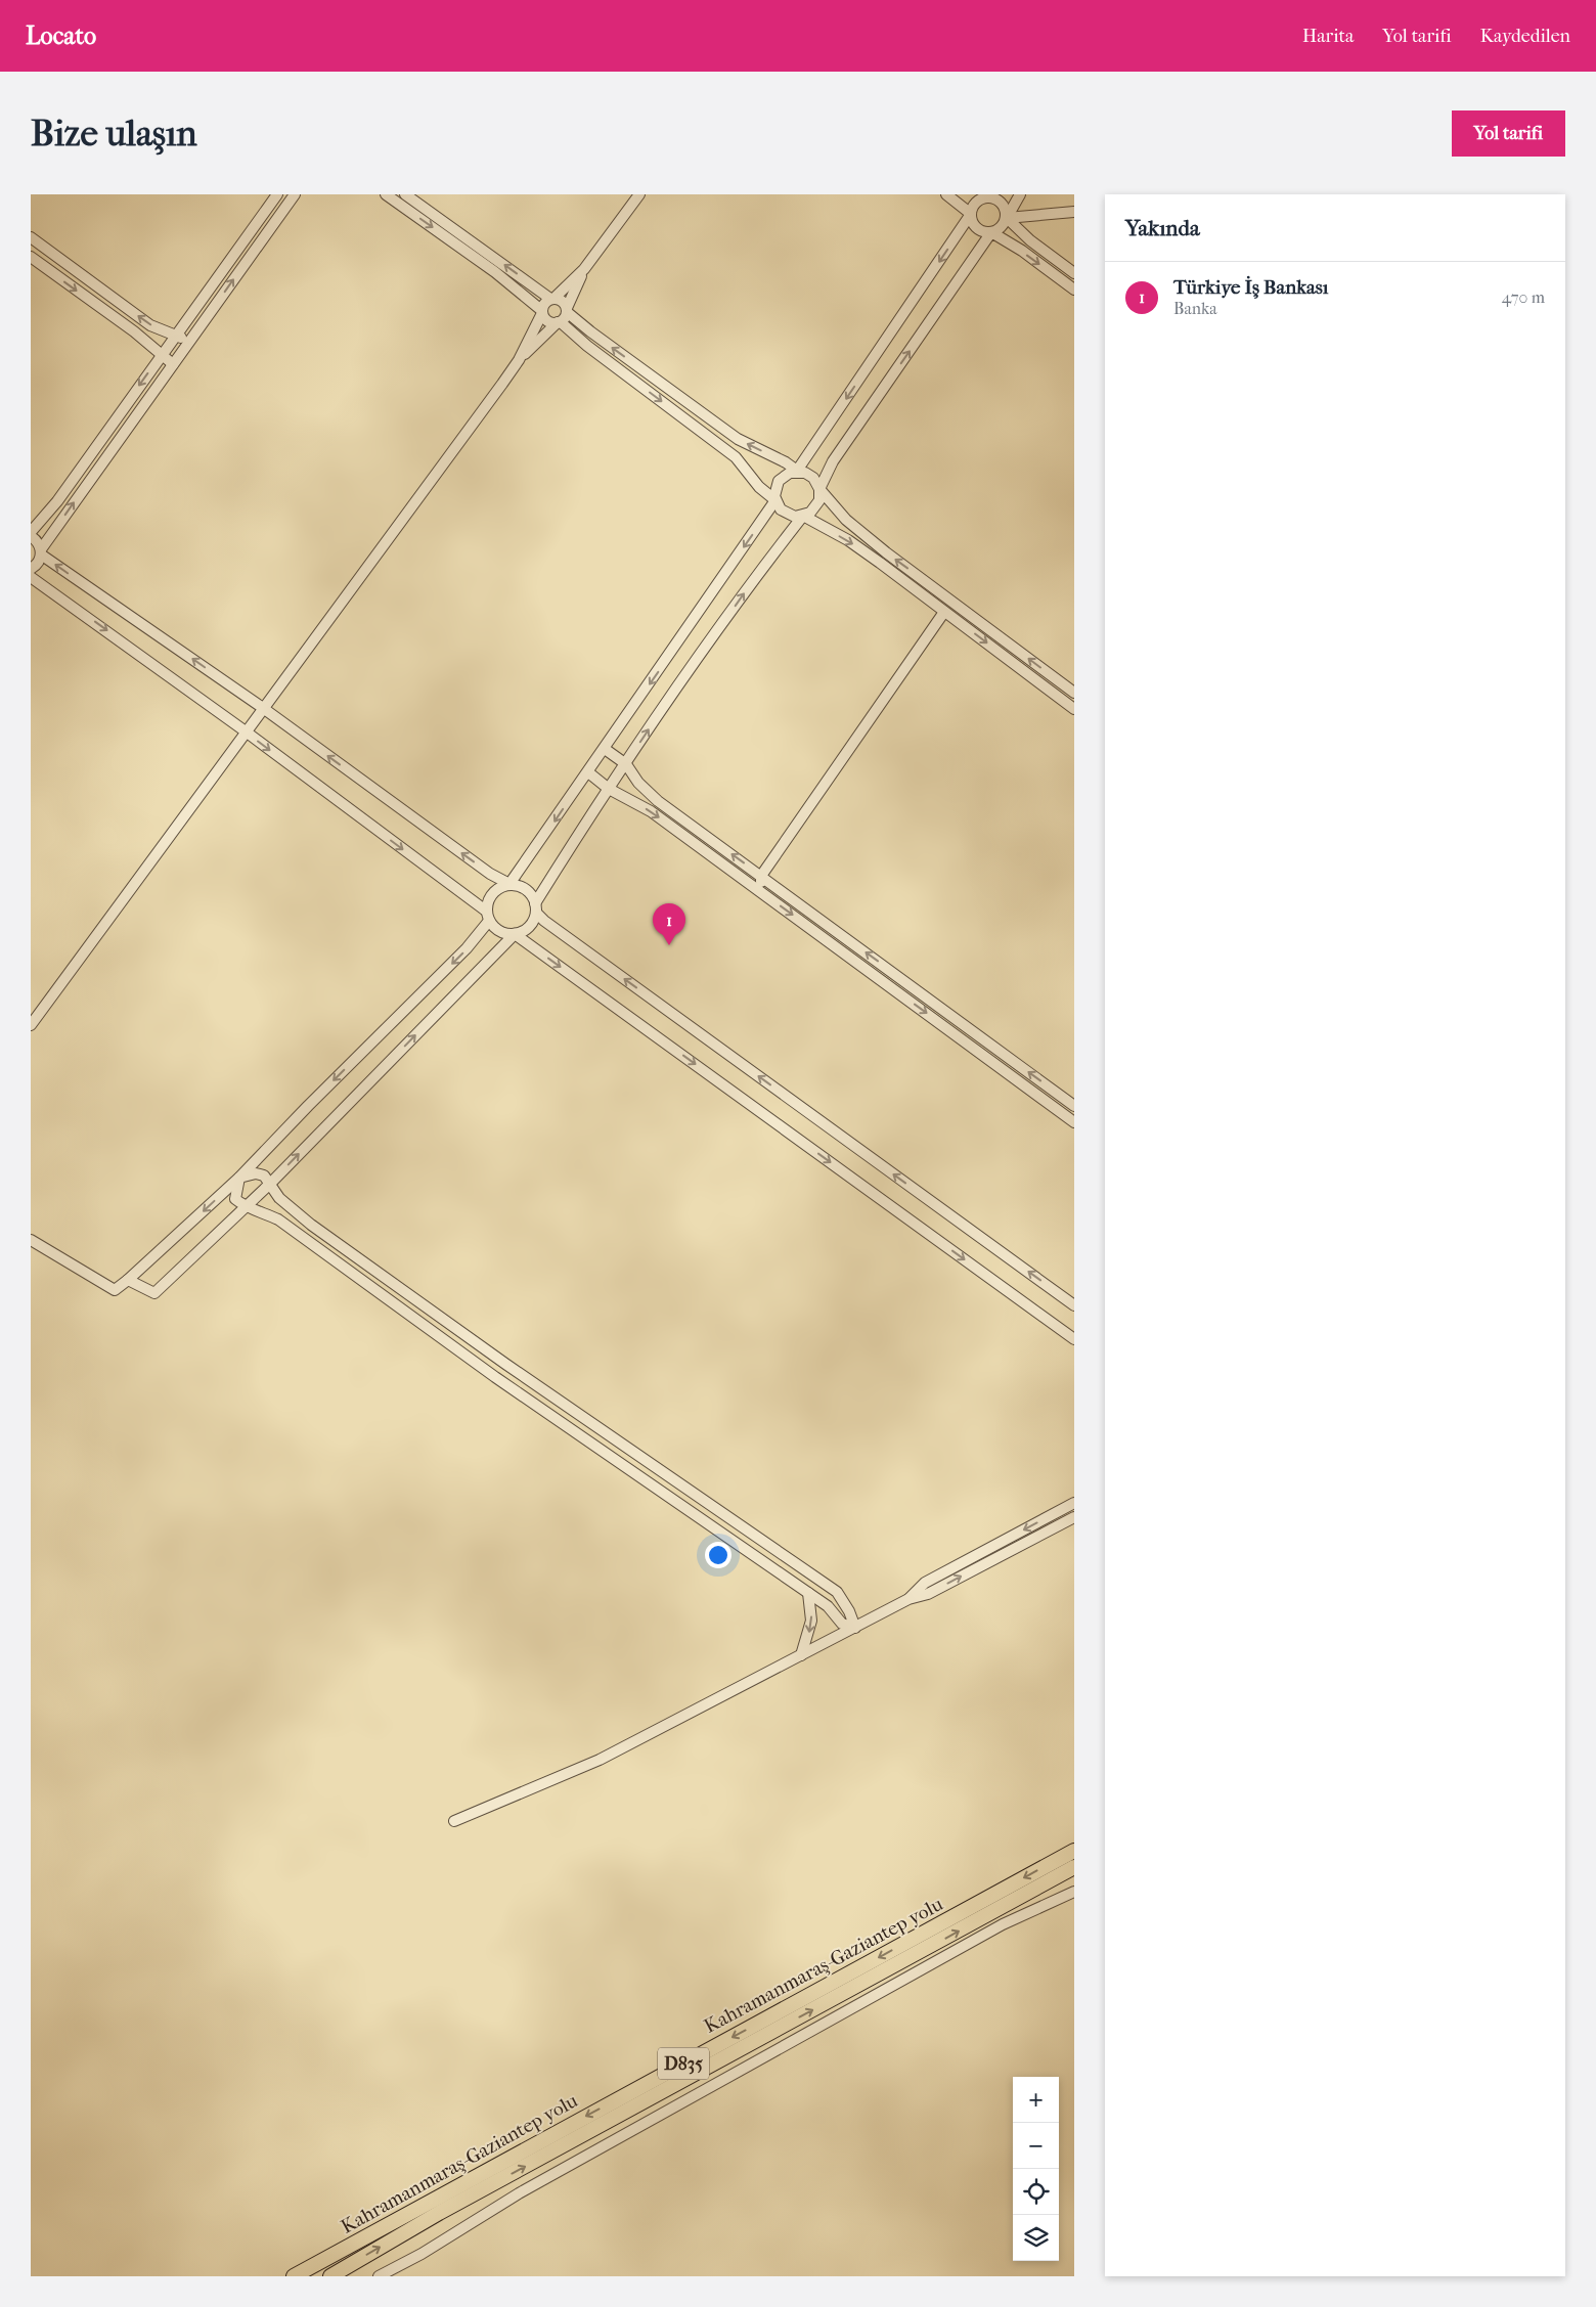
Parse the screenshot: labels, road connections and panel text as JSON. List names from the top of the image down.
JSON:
{
  "streets": {
    "highway": ["Kahramanmaraş-Gaziantep yolu", "D835"]
  },
  "page": {
    "header": "Locato",
    "nav": ["Harita", "Yol tarifi", "Kaydedilen"],
    "buttons": "Yol tarifi",
    "title": "Bize ulaşın",
    "heading": "Yakında",
    "list": [
      {
        "mark": "1",
        "name": "Türkiye İş Bankası",
        "note": "Banka",
        "value": "470 m"
      }
    ],
    "pins": "1",
    "map_buttons": ["+", "−"]
  }
}
